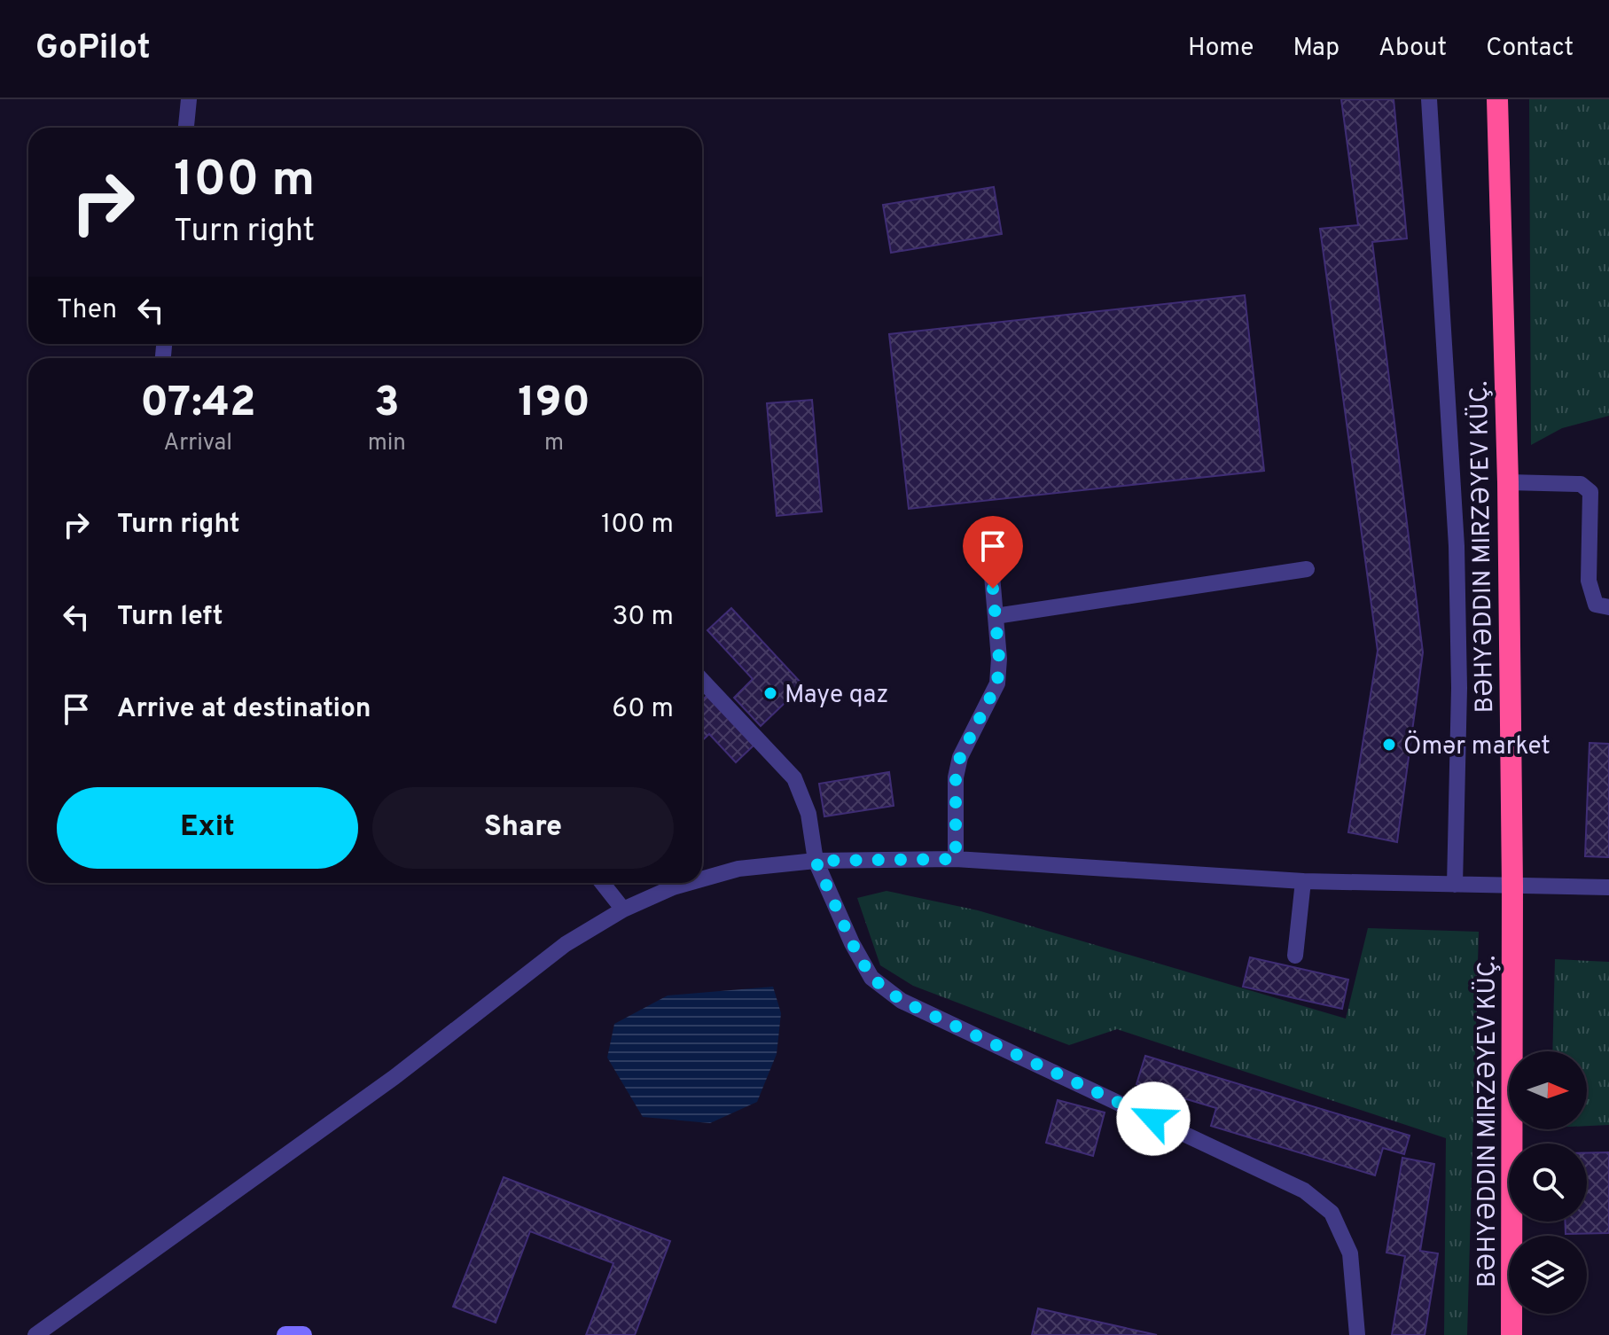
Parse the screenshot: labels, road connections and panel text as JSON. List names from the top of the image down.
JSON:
{
  "streets": {
    "highway": ["BƏHYƏDDIN MIRZƏYEV KÜÇ."]
  },
  "places": ["Maye qaz", "Ömər market"],
  "north": "right",
  "page": {
    "header": "GoPilot",
    "nav": [
      "Home",
      "Map",
      "About",
      "Contact"
    ],
    "turn": ["100 m", "Turn right"],
    "then": "Then",
    "eta": [
      "07:42",
      "Arrival",
      "3",
      "min",
      "190",
      "m"
    ],
    "list": [
      {
        "name": "Turn right",
        "value": "100 m"
      },
      {
        "name": "Turn left",
        "value": "30 m"
      },
      {
        "name": "Arrive at destination",
        "value": "60 m"
      }
    ],
    "buttons": ["Exit", "Share"]
  }
}
